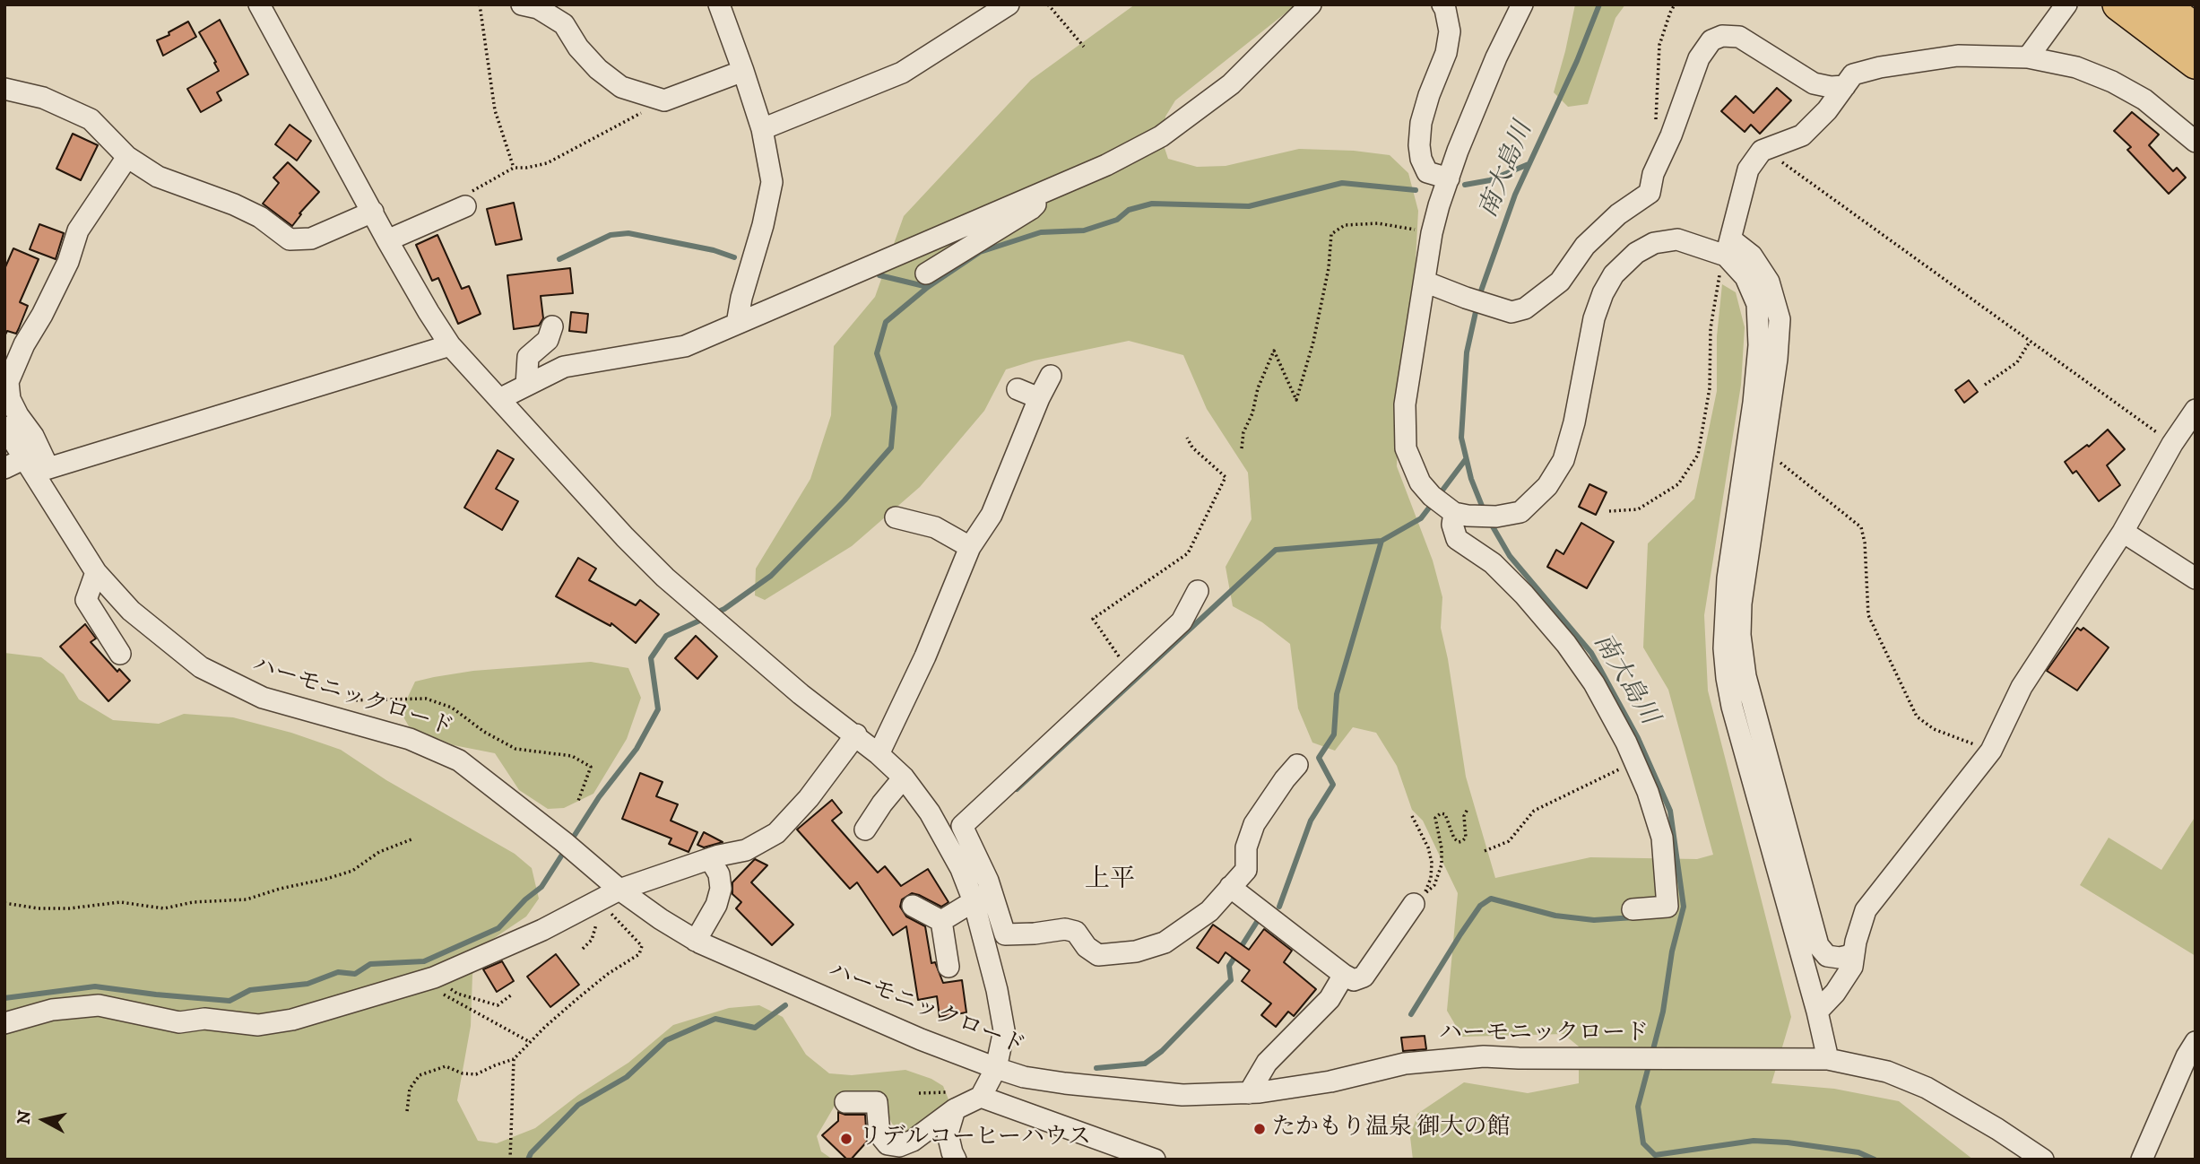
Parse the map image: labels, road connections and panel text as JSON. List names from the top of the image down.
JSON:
{
  "streets": {
    "street": ["ハーモニックロード"]
  },
  "districts": ["上平"],
  "water": ["南大島川"],
  "places": ["たかもり温泉 御大の館", "リデルコーヒーハウス"],
  "north": "left"
}
